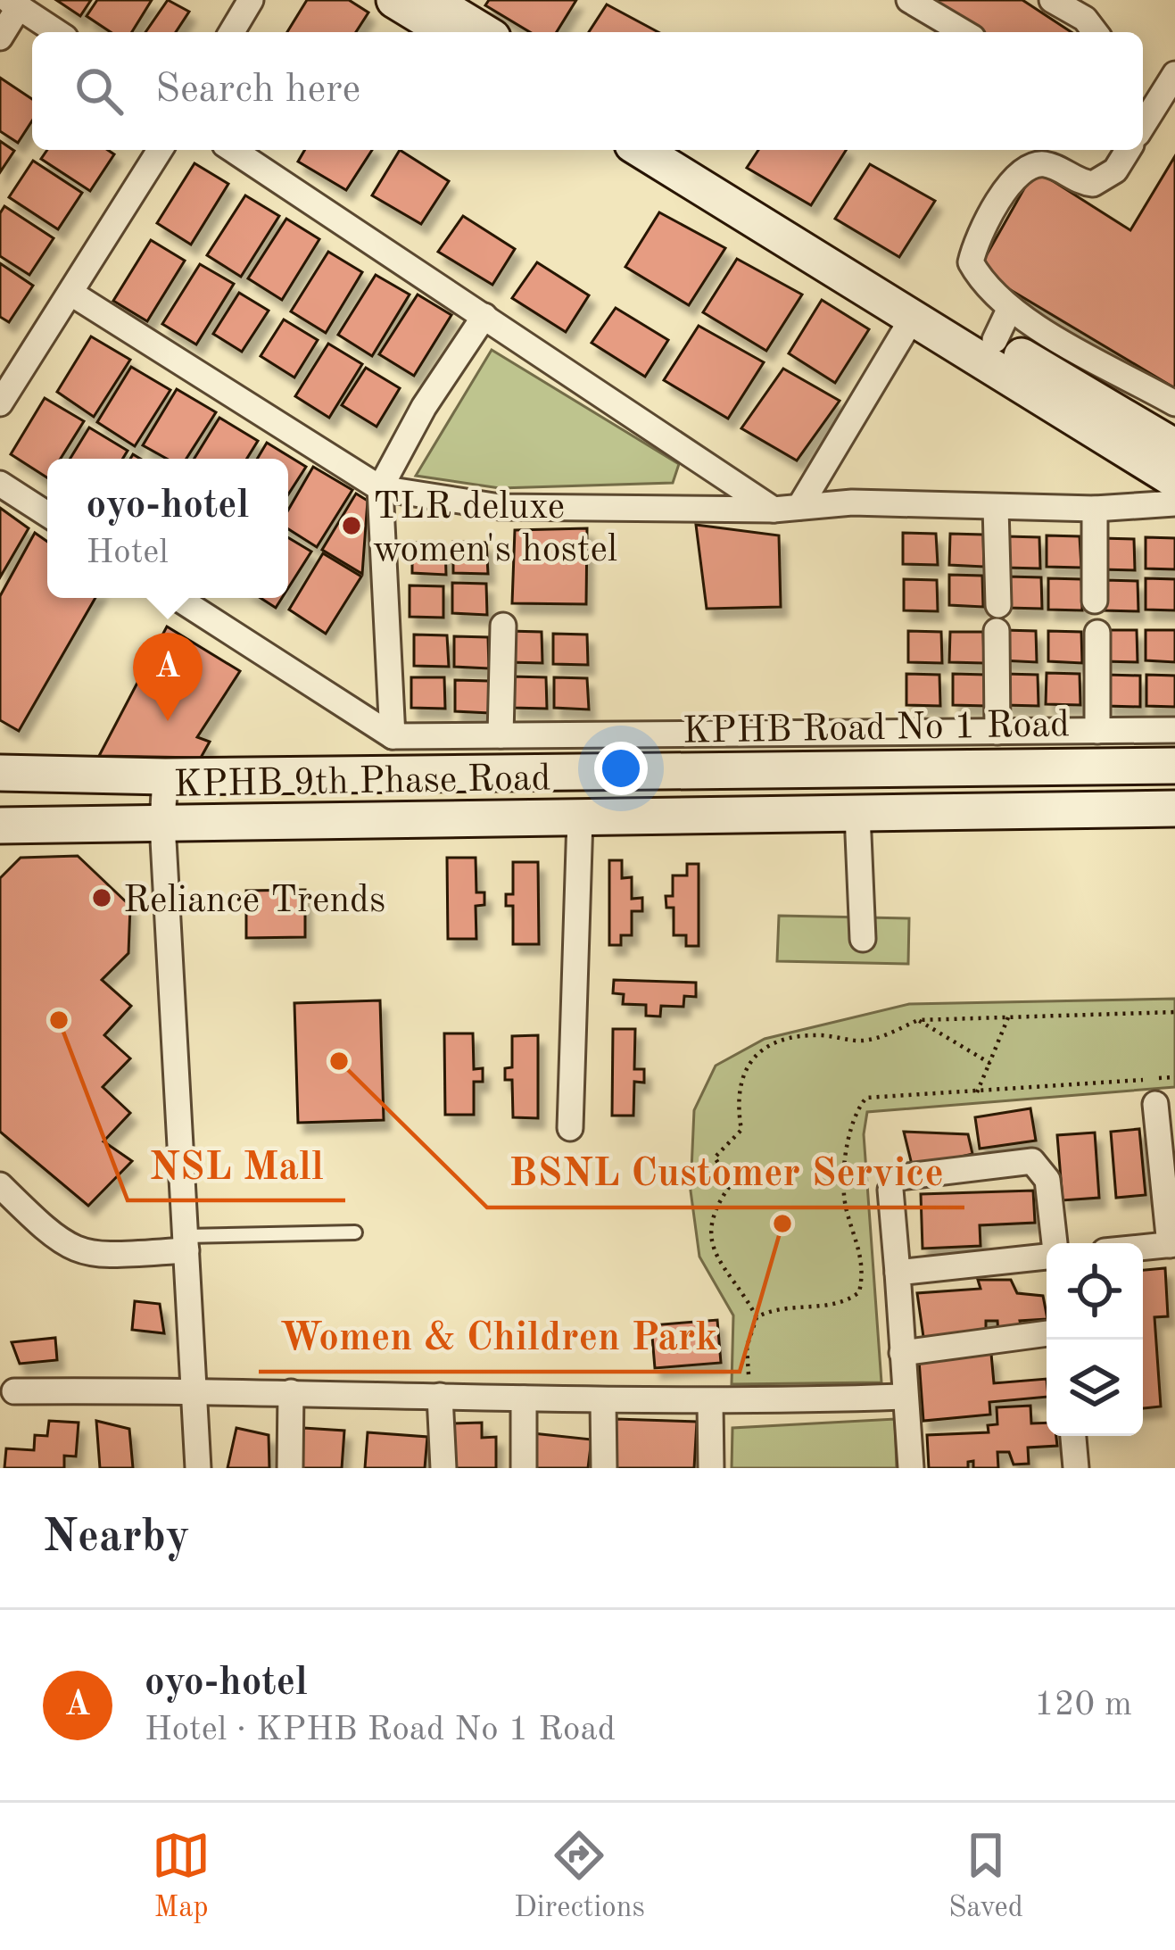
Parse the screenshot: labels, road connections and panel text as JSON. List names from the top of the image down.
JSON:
{
  "streets": {
    "main road": ["KPHB Road No 1 Road", "KPHB 9th Phase Road"]
  },
  "places": [
    "TLR deluxe women's hostel",
    "Reliance Trends",
    "NSL Mall",
    "BSNL Customer Service",
    "Women & Children Park"
  ],
  "page": {
    "search": "Search here",
    "popup": ["oyo-hotel", "Hotel"],
    "pins": "A",
    "heading": "Nearby",
    "list": [
      {
        "mark": "A",
        "name": "oyo-hotel",
        "note": "Hotel · KPHB Road No 1 Road",
        "value": "120 m"
      }
    ],
    "nav": ["Map", "Directions", "Saved"]
  }
}
